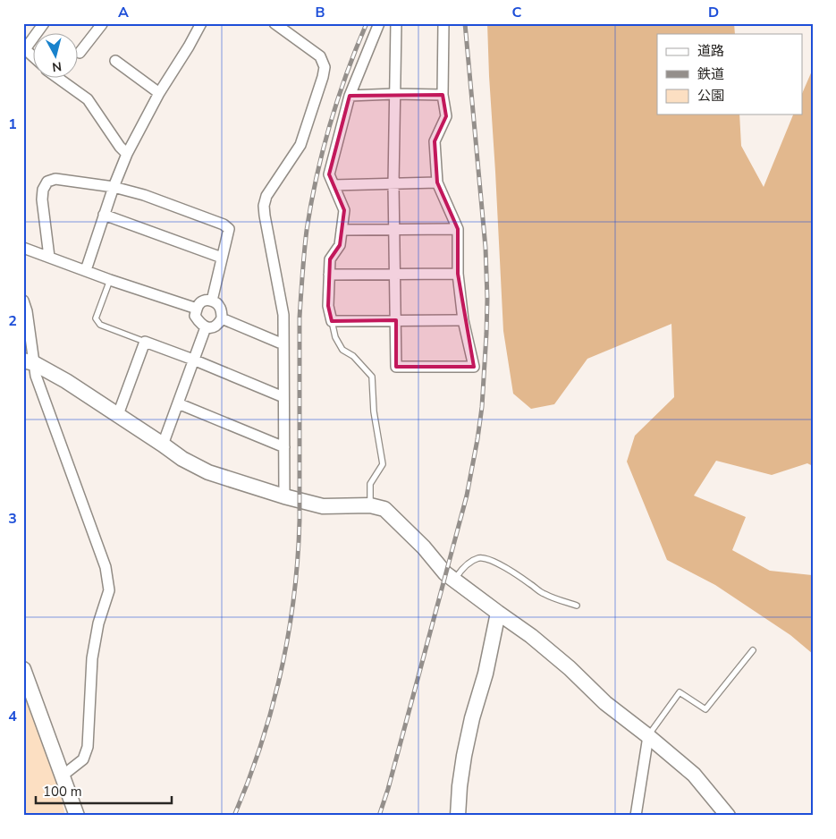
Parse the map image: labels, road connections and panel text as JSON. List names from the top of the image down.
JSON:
{
  "legend": ["道路", "鉄道", "公園"],
  "scale_bar": "100 m",
  "north": "bottom",
  "grid": {
    "columns": [
      "A",
      "B",
      "C",
      "D"
    ],
    "rows": [
      "1",
      "2",
      "3",
      "4"
    ]
  }
}
